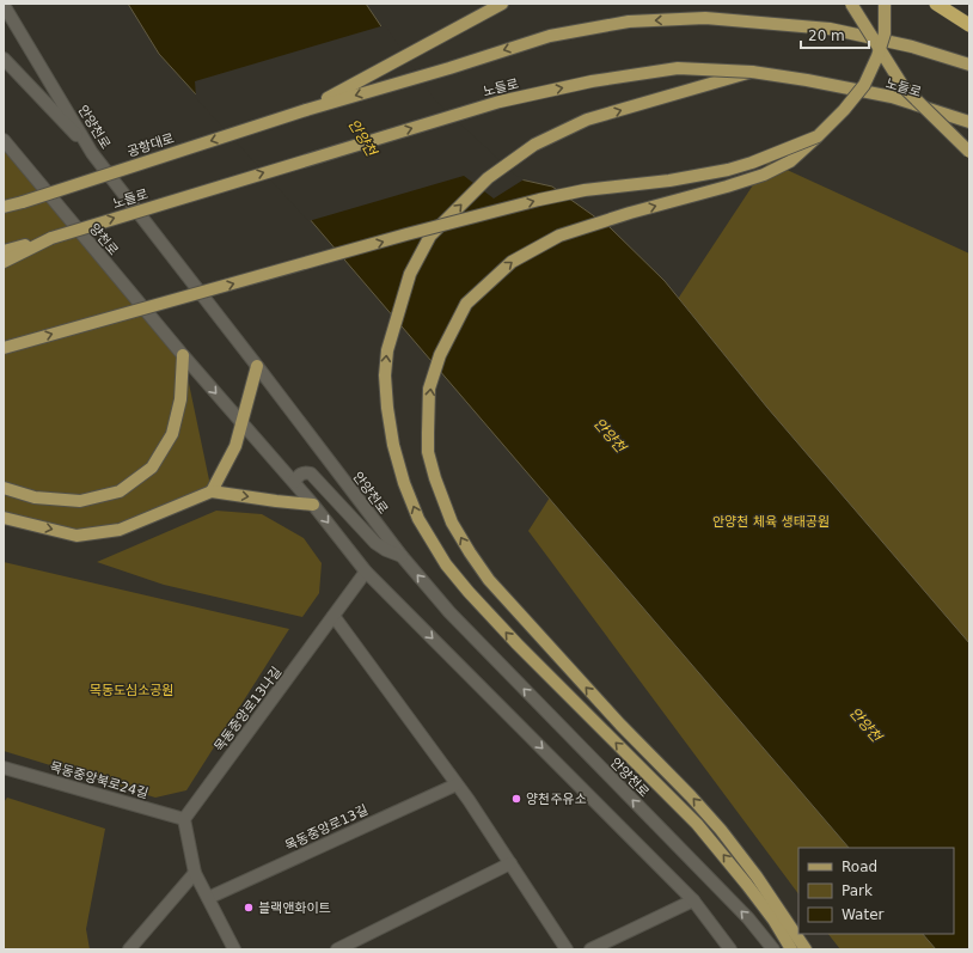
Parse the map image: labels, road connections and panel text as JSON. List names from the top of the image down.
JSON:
{
  "streets": {
    "main road": [
      "노들로",
      "안양천로",
      "공항대로",
      "양천로",
      "목동중앙로13나길",
      "목동중앙북로24길",
      "목동중앙로13길"
    ]
  },
  "crossings": [
    ["목동중앙로13나길", "목동중앙북로24길"]
  ],
  "one_way": ["공항대로"],
  "water": ["안양천"],
  "parks": ["안양천 체육 생태공원", "목동도심소공원"],
  "places": ["양천주유소", "블랙앤화이트"],
  "legend": ["Road", "Park", "Water"],
  "scale_bar": "20 m"
}
